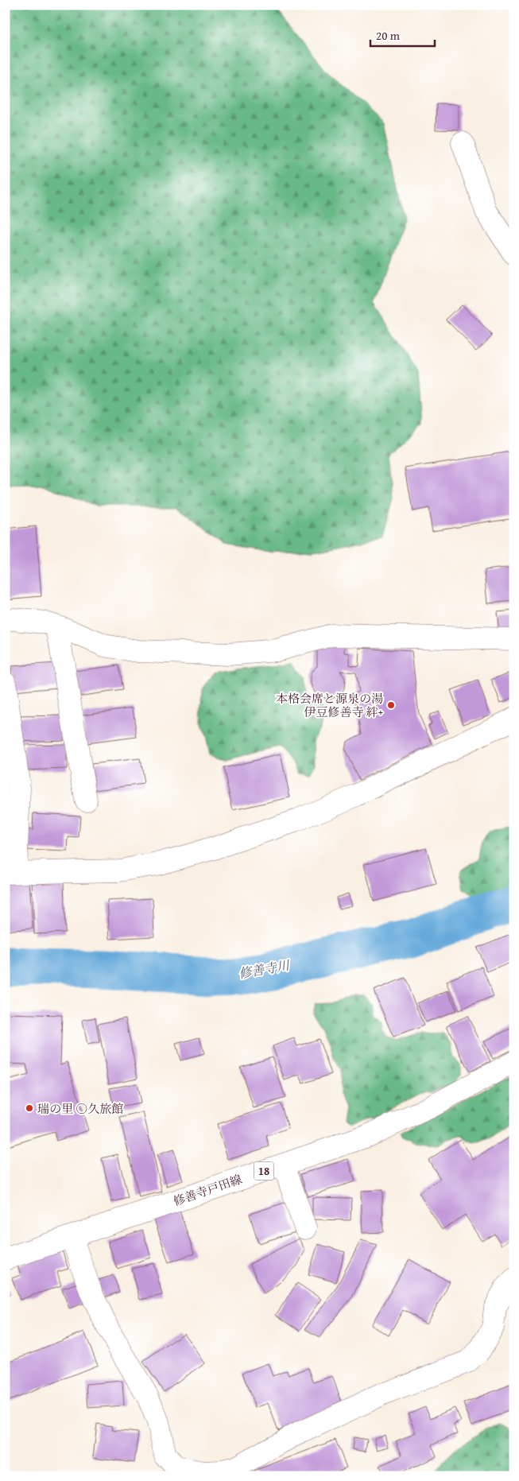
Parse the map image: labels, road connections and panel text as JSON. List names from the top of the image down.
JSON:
{
  "streets": {
    "street": ["18", "修善寺戸田線"]
  },
  "water": ["修善寺川"],
  "places": ["本格会席と源泉の湯 伊豆修善寺 絆+", "瑞の里 ○久旅館"],
  "scale_bar": "20 m"
}
